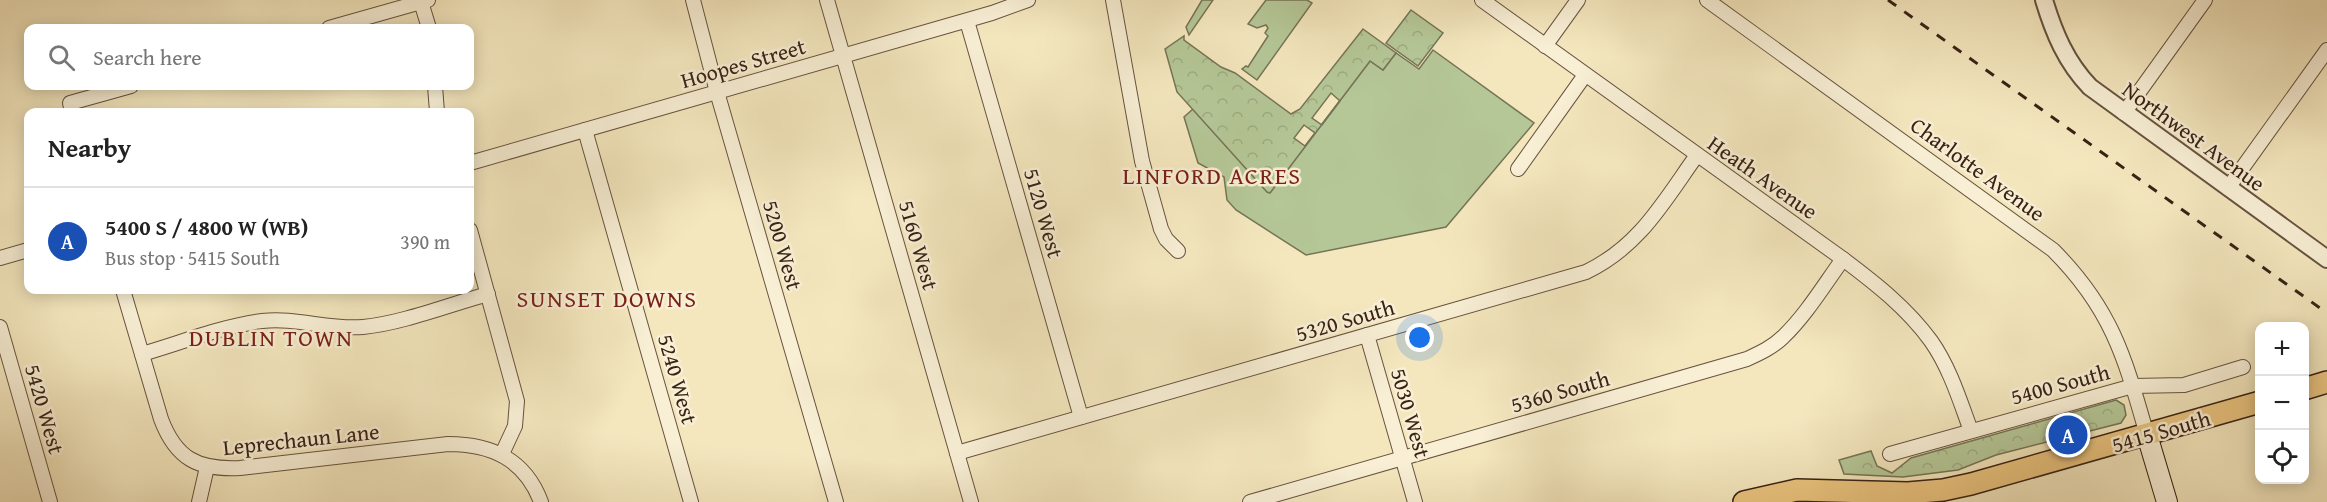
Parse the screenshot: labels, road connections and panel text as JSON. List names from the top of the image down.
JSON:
{
  "streets": {
    "main road": ["5415 South"],
    "street": [
      "Hoopes Street",
      "Northwest Avenue",
      "Charlotte Avenue",
      "Heath Avenue",
      "5120 West",
      "5200 West",
      "5160 West",
      "5320 South",
      "5240 West",
      "5400 South",
      "5360 South",
      "5420 West",
      "5030 West",
      "Leprechaun Lane"
    ]
  },
  "crossings": [
    ["Hoopes Street", "5120 West"],
    ["Hoopes Street", "5200 West"],
    ["Hoopes Street", "5160 West"],
    ["Hoopes Street", "5240 West"],
    ["Charlotte Avenue", "5400 South"],
    ["Charlotte Avenue", "5415 South"],
    ["Heath Avenue", "5320 South"],
    ["Heath Avenue", "5400 South"],
    ["Heath Avenue", "5360 South"],
    ["5120 West", "5320 South"],
    ["5160 West", "5320 South"],
    ["5320 South", "5030 West"],
    ["5360 South", "5030 West"]
  ],
  "districts": ["LINFORD ACRES", "SUNSET DOWNS", "DUBLIN TOWN"],
  "page": {
    "search": "Search here",
    "heading": "Nearby",
    "list": [
      {
        "mark": "A",
        "name": "5400 S / 4800 W (WB)",
        "note": "Bus stop · 5415 South",
        "value": "390 m"
      }
    ],
    "map_buttons": ["+", "−"],
    "pins": "A"
  }
}
